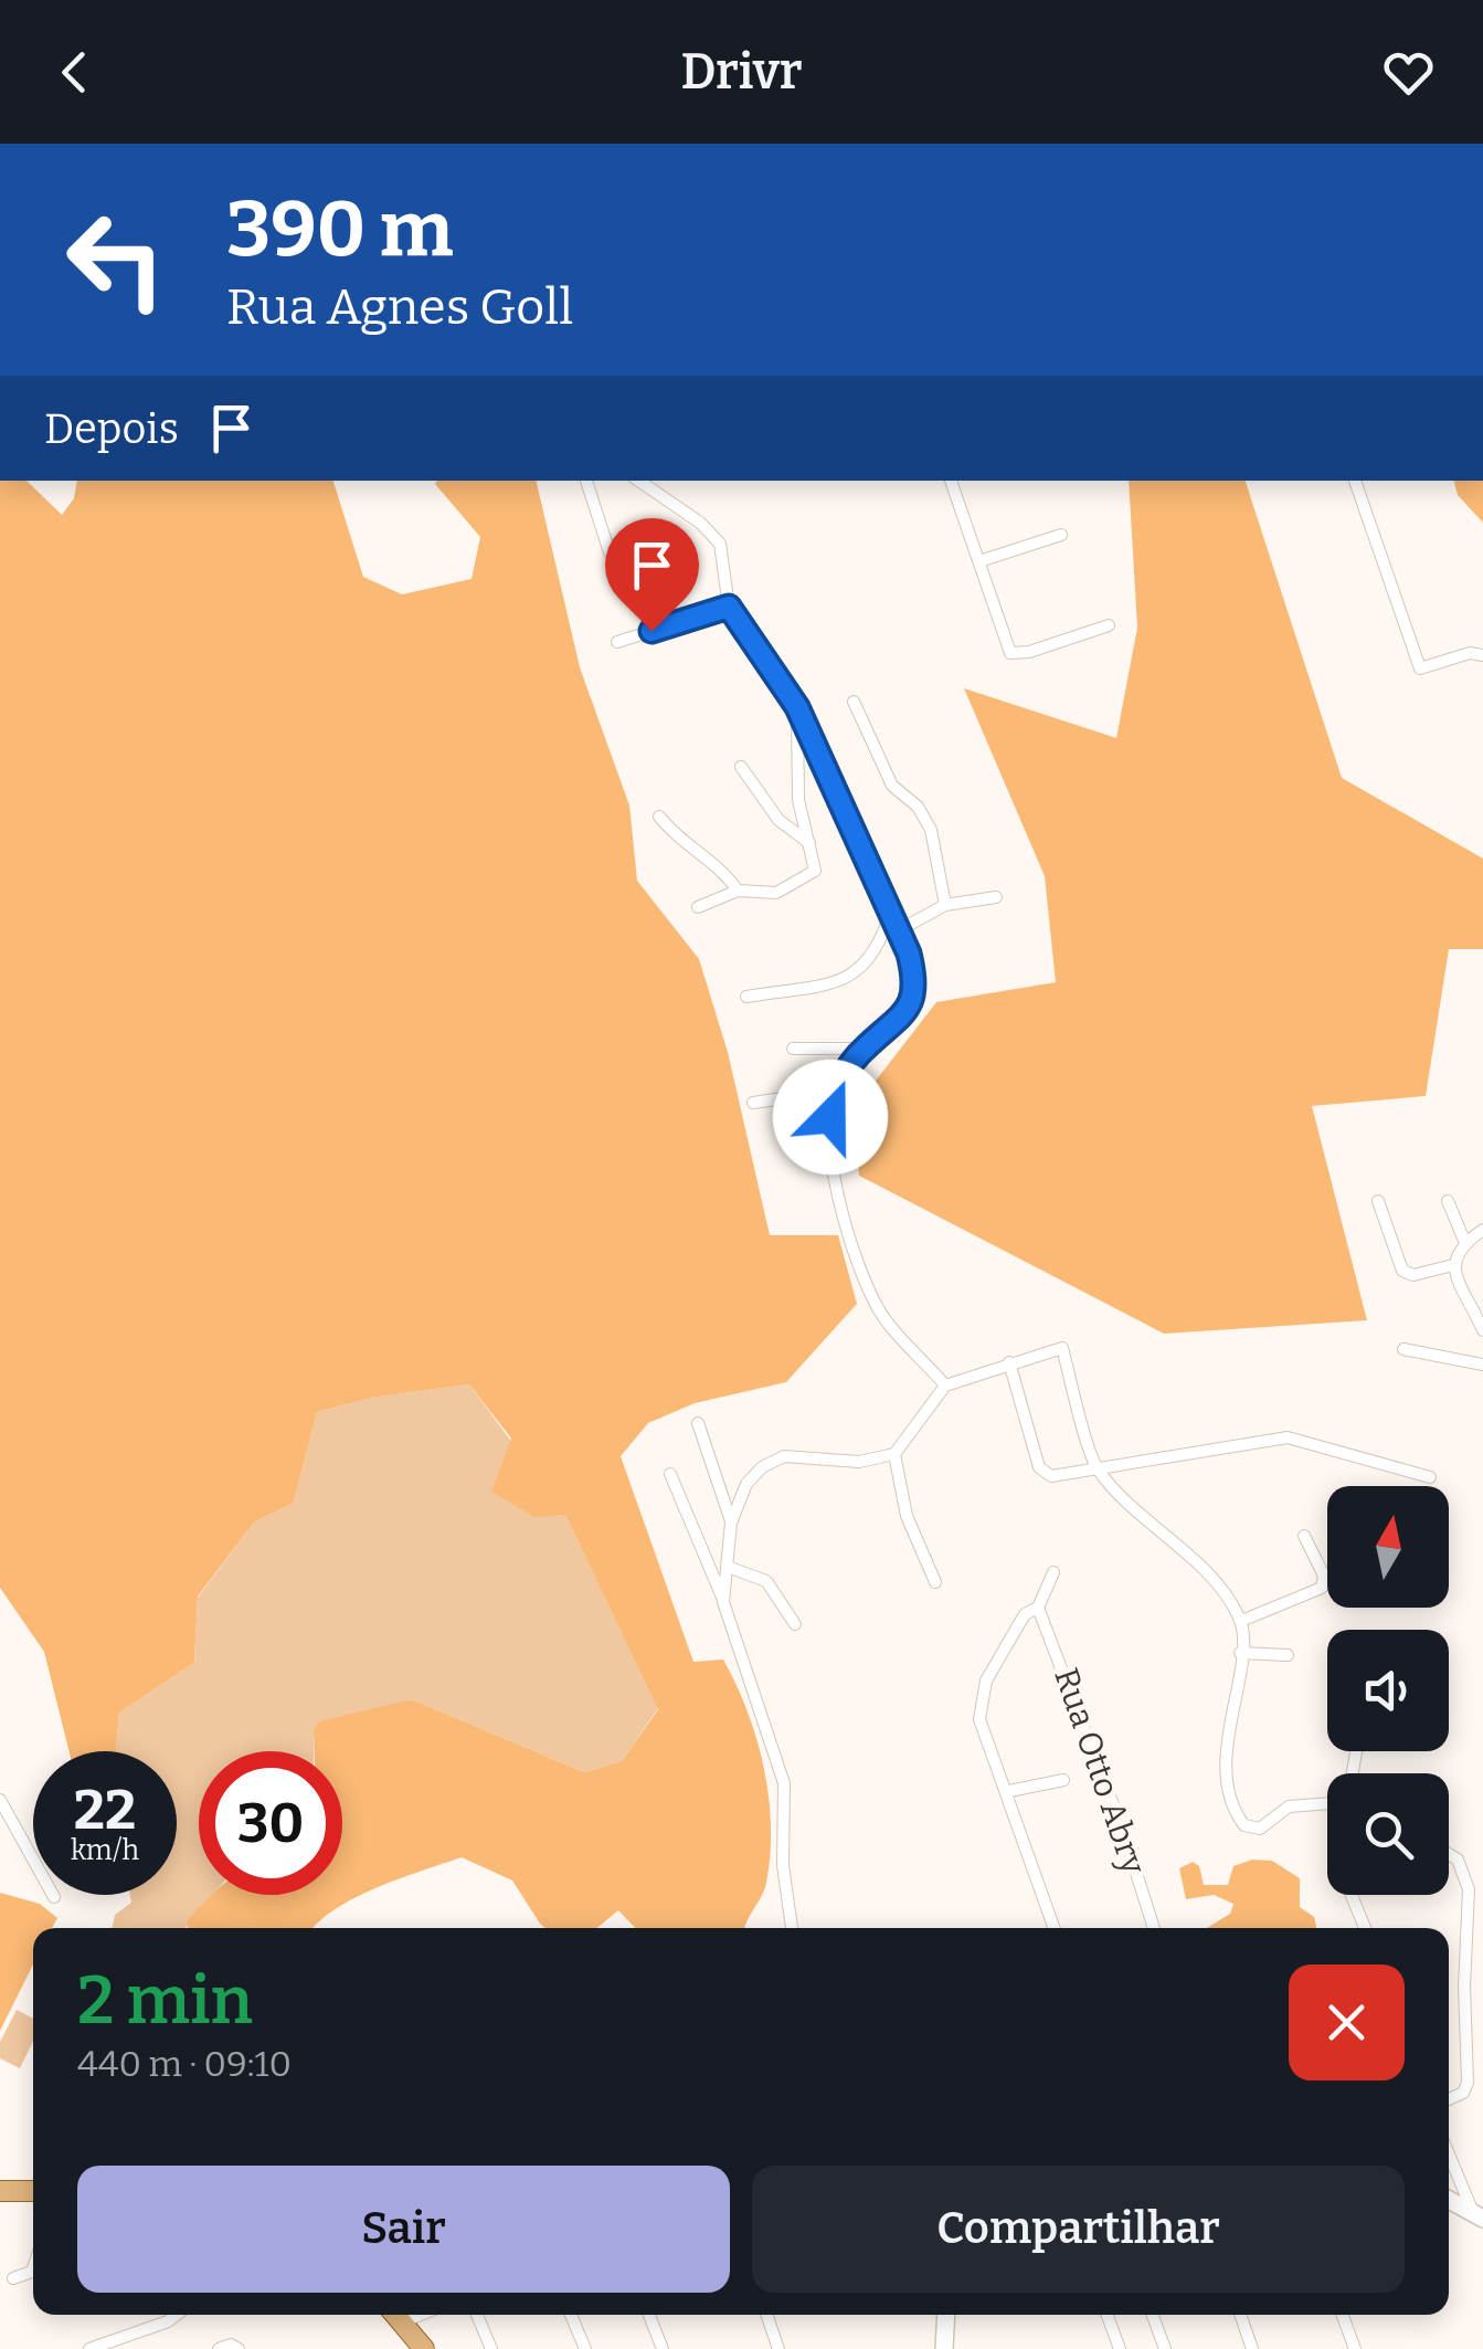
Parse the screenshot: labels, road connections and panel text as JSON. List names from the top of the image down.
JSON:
{
  "streets": {
    "street": ["Rua Otto Abry"]
  },
  "north": "top",
  "page": {
    "header": "Drivr",
    "turn": ["390 m", "Rua Agnes Goll"],
    "then": "Depois",
    "speed": "22 km/h",
    "limit": "30",
    "heading": ["2 min", "440 m · 09:10"],
    "buttons": ["Sair", "Compartilhar"]
  }
}
